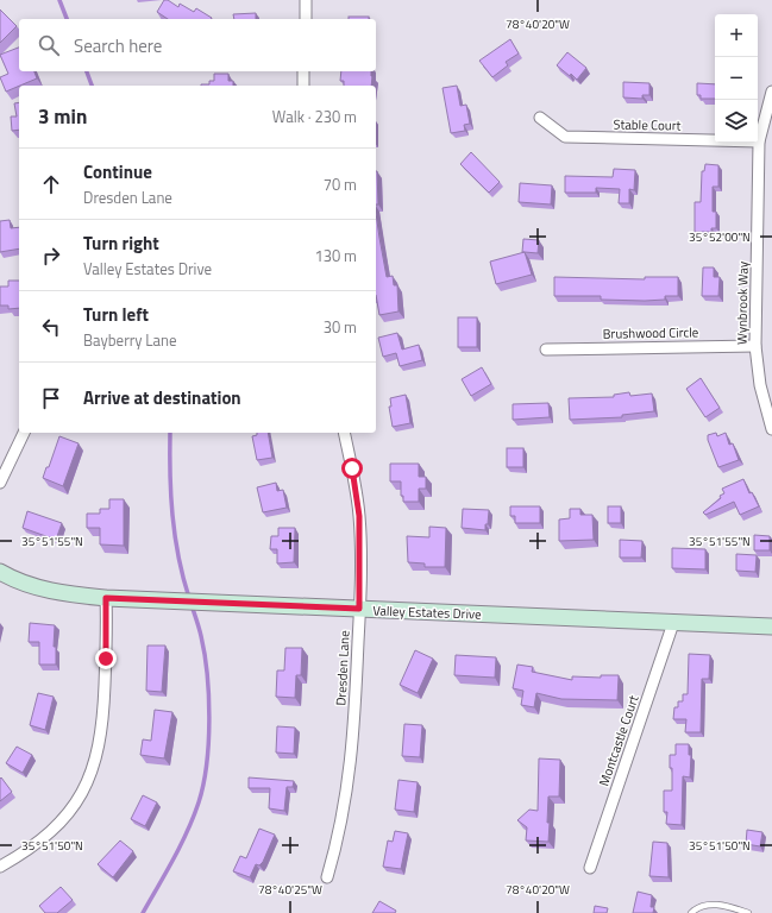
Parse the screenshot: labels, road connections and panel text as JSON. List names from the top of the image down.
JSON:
{
  "streets": {
    "street": [
      "Stable Court",
      "Wynbrook Way",
      "Brushwood Circle",
      "Valley Estates Drive",
      "Dresden Lane",
      "Montcastle Court"
    ]
  },
  "crossings": [
    ["Stable Court", "Wynbrook Way"],
    ["Wynbrook Way", "Brushwood Circle"],
    ["Valley Estates Drive", "Dresden Lane"],
    ["Valley Estates Drive", "Montcastle Court"]
  ],
  "page": {
    "map_buttons": ["+", "−"],
    "search": "Search here",
    "heading": ["3 min", "Walk · 230 m"],
    "list": [
      ["Continue", "Dresden Lane", "70 m"],
      ["Turn right", "Valley Estates Drive", "130 m"],
      ["Turn left", "Bayberry Lane", "30 m"],
      "Arrive at destination"
    ]
  },
  "coordinates": [
    "78°40'20\"W",
    "35°52'00\"N",
    "35°51'55\"N",
    "35°51'50\"N",
    "78°40'25\"W"
  ]
}
